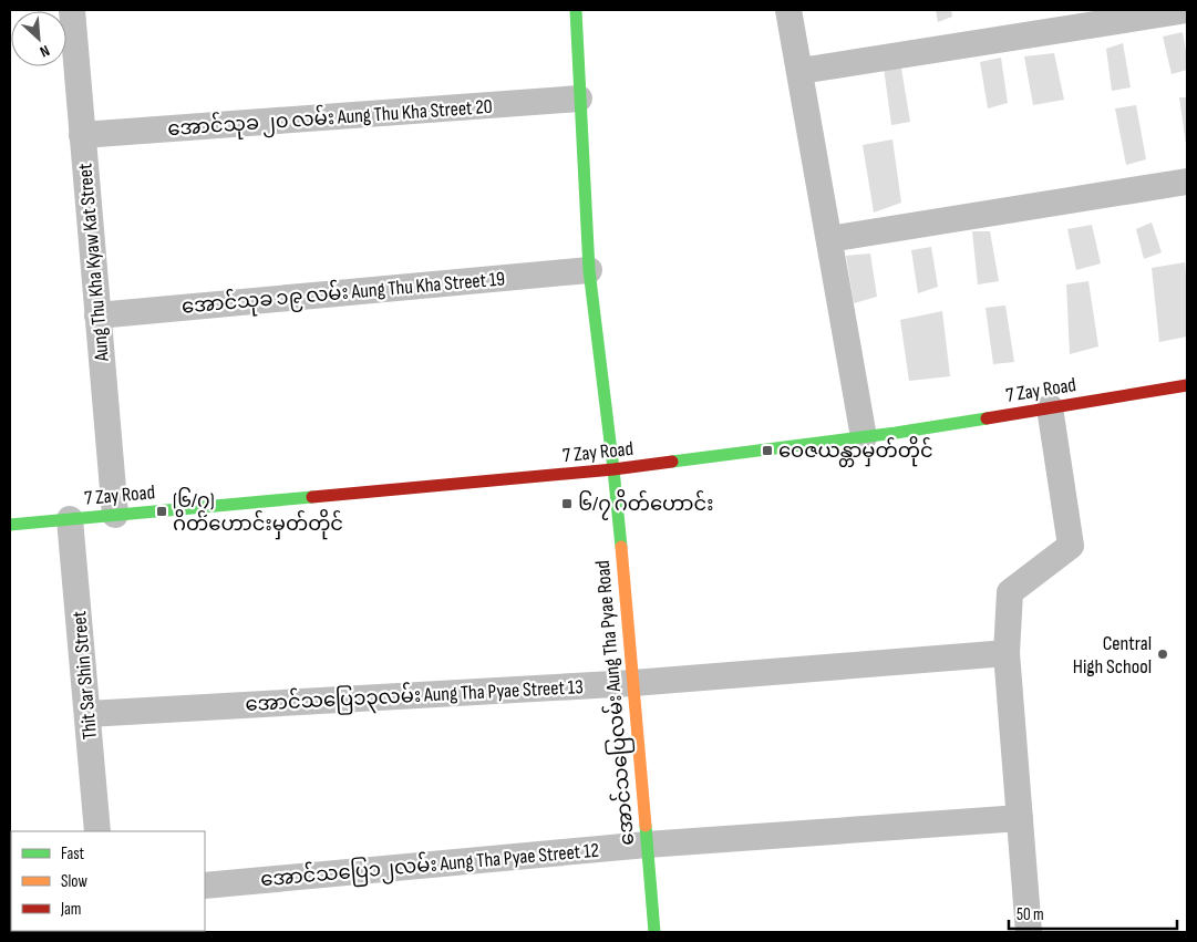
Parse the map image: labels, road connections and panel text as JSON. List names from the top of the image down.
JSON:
{
  "streets": {
    "street": [
      "အောင်သုခ ၂၀ လမ်း Aung Thu Kha Street 20",
      "Aung Thu Kha Kyaw Kat Street",
      "အောင်သုခ ၁၉ လမ်း Aung Thu Kha Street 19",
      "7 Zay Road",
      "Thit Sar Shin Street",
      "အောင်သပြေ၁၃လမ်း Aung Tha Pyae Street 13",
      "အောင်သပြေလမ်း Aung Tha Pyae Road",
      "အောင်သပြေ၁၂လမ်း Aung Tha Pyae Street 12"
    ]
  },
  "crossings": [
    ["အောင်သုခ ၂၀ လမ်း Aung Thu Kha Street 20", "Aung Thu Kha Kyaw Kat Street"],
    ["အောင်သုခ ၂၀ လမ်း Aung Thu Kha Street 20", "အောင်သပြေလမ်း Aung Tha Pyae Road"],
    ["Aung Thu Kha Kyaw Kat Street", "အောင်သုခ ၁၉ လမ်း Aung Thu Kha Street 19"],
    ["Aung Thu Kha Kyaw Kat Street", "7 Zay Road"],
    ["အောင်သုခ ၁၉ လမ်း Aung Thu Kha Street 19", "အောင်သပြေလမ်း Aung Tha Pyae Road"],
    ["7 Zay Road", "Thit Sar Shin Street"],
    ["7 Zay Road", "အောင်သပြေလမ်း Aung Tha Pyae Road"],
    ["Thit Sar Shin Street", "အောင်သပြေ၁၃လမ်း Aung Tha Pyae Street 13"],
    ["အောင်သပြေ၁၃လမ်း Aung Tha Pyae Street 13", "အောင်သပြေလမ်း Aung Tha Pyae Road"],
    ["အောင်သပြေလမ်း Aung Tha Pyae Road", "အောင်သပြေ၁၂လမ်း Aung Tha Pyae Street 12"]
  ],
  "places": {
    "transit": ["ဝေဇယန္တာမှတ်တိုင်", "၆/၇ ဂိတ်ဟောင်း", "(၆/၇) ဂိတ်ဟောင်းမှတ်တိုင်"],
    "other": ["Central High School"]
  },
  "legend": ["Fast", "Slow", "Jam"],
  "scale_bar": "50 m",
  "north": "bottom right"
}
